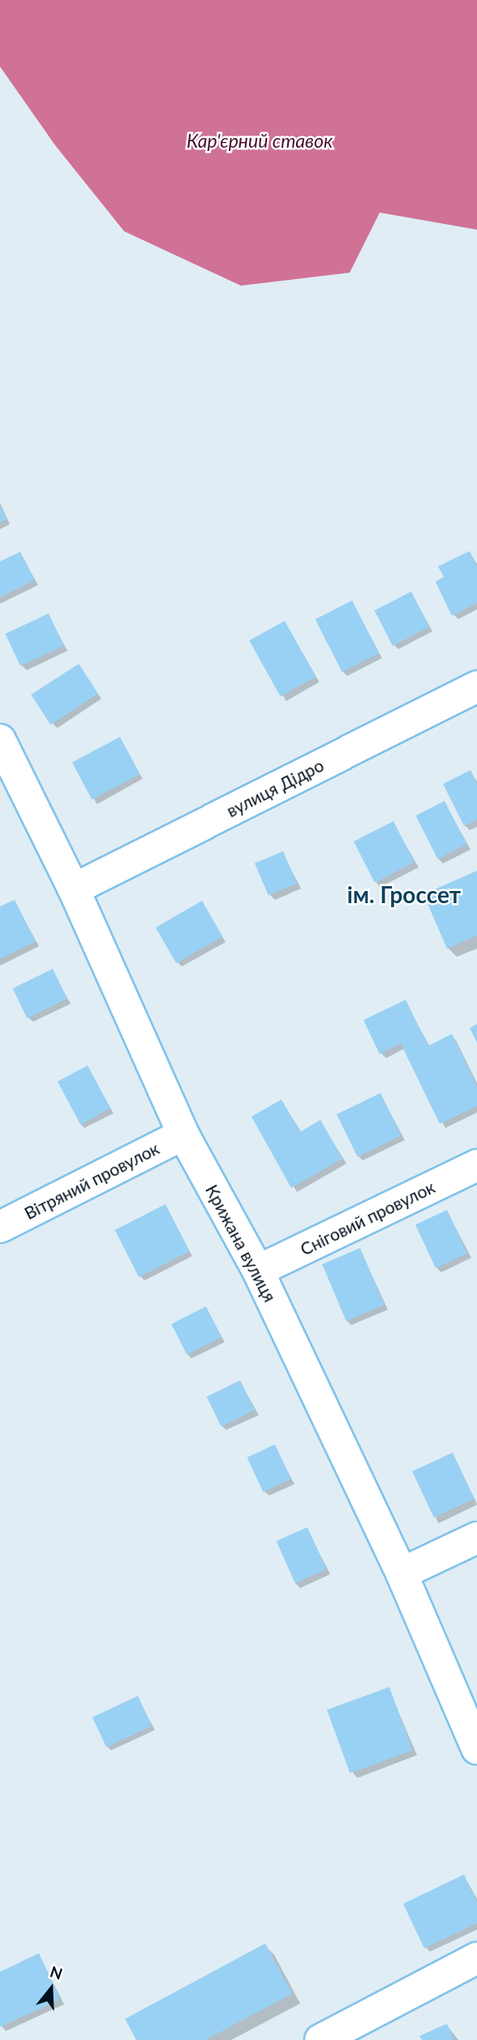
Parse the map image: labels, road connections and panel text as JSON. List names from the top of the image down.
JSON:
{
  "streets": {
    "street": [
      "вулиця Дідро",
      "Вітряний провулок",
      "Сніговий провулок",
      "Крижана вулиця"
    ]
  },
  "crossings": [
    ["вулиця Дідро", "Крижана вулиця"],
    ["Вітряний провулок", "Крижана вулиця"],
    ["Сніговий провулок", "Крижана вулиця"]
  ],
  "districts": ["ім. Гроссет"],
  "water": ["Кар'єрний ставок"],
  "north": "top"
}
